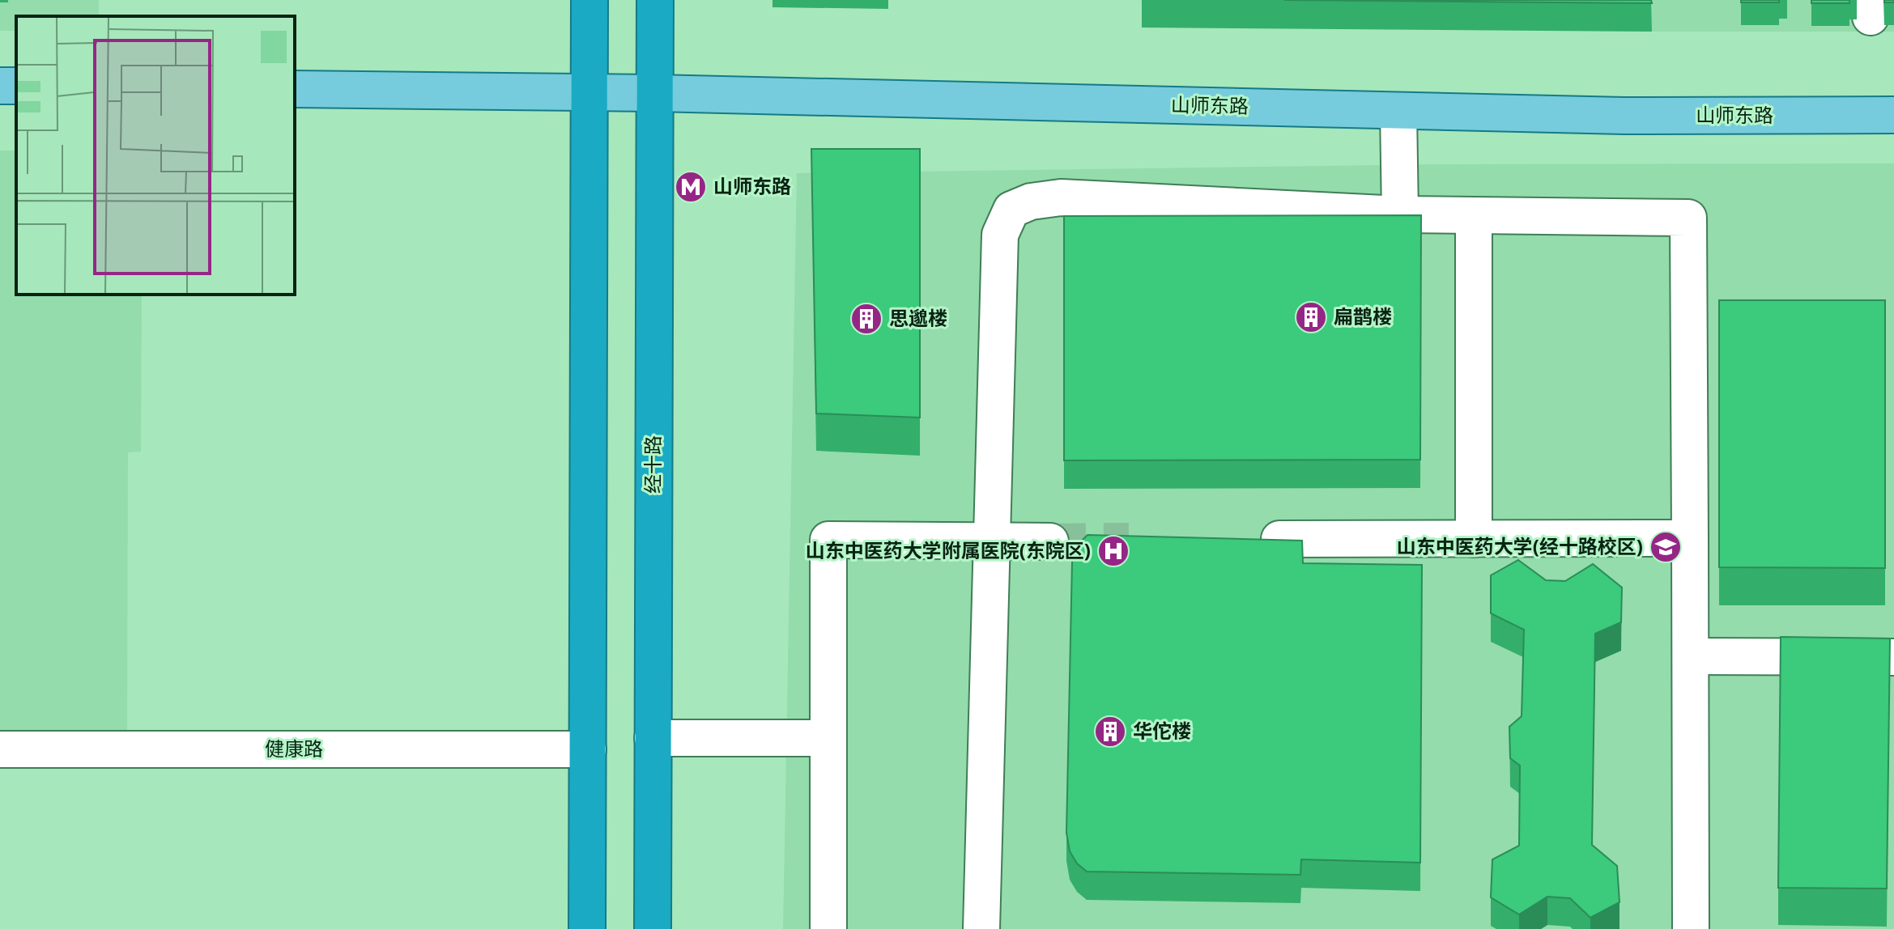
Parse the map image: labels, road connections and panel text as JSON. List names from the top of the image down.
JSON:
{
  "streets": {
    "highway": ["经十路"],
    "main road": ["山师东路"],
    "street": ["健康路"]
  },
  "crossings": [
    ["山师东路", "经十路"]
  ],
  "places": {
    "metro station": ["山师东路"],
    "building": ["扁鹊楼", "思邈楼", "华佗楼"],
    "school or university": ["山东中医药大学(经十路校区)"],
    "hospital": ["山东中医药大学附属医院(东院区)"]
  }
}
